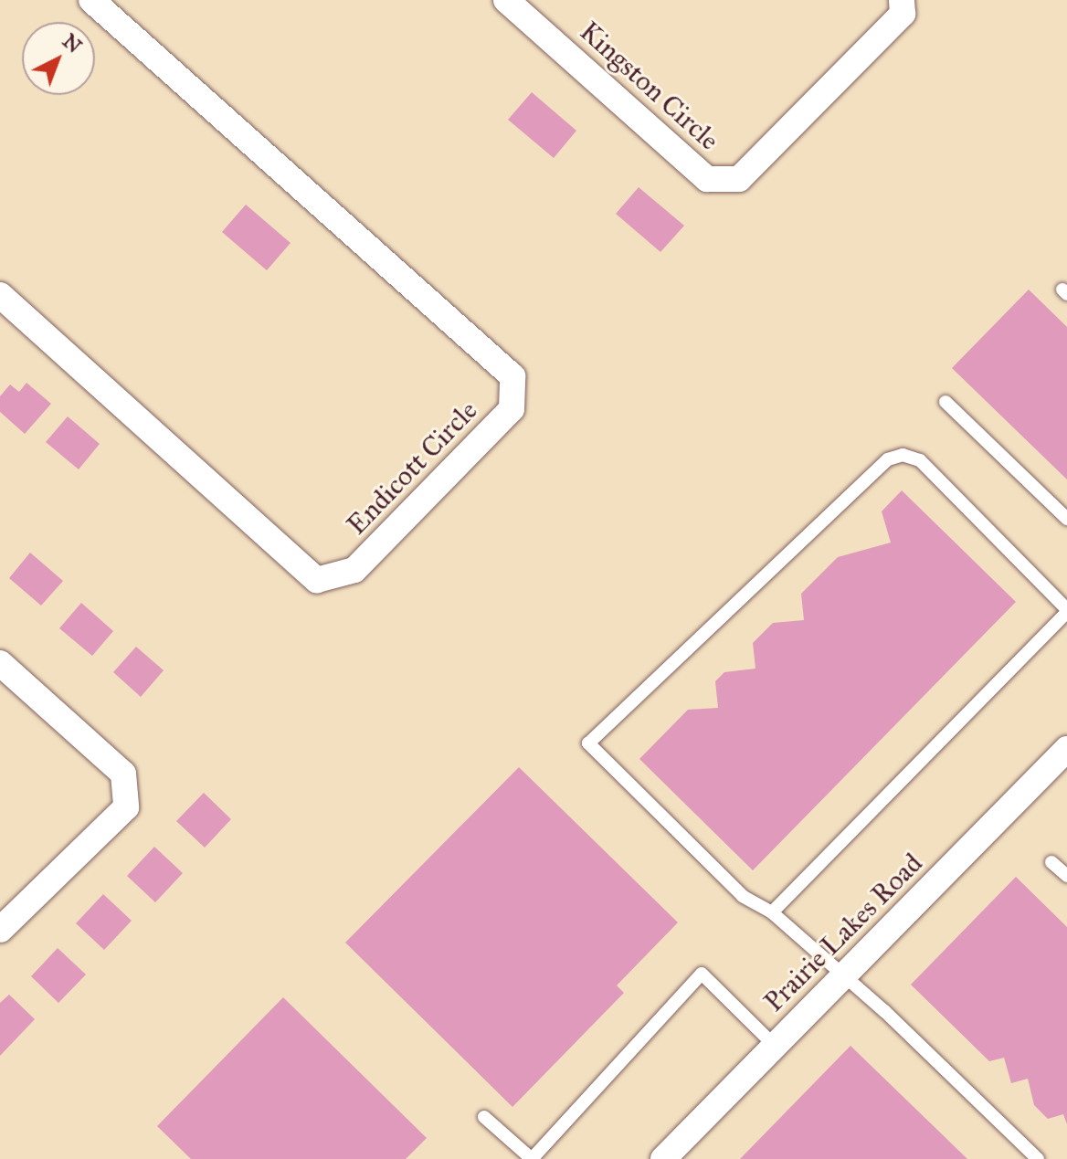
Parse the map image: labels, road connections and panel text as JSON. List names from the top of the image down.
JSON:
{
  "streets": {
    "street": ["Kingston Circle", "Endicott Circle", "Prairie Lakes Road"]
  },
  "north": "top right"
}
